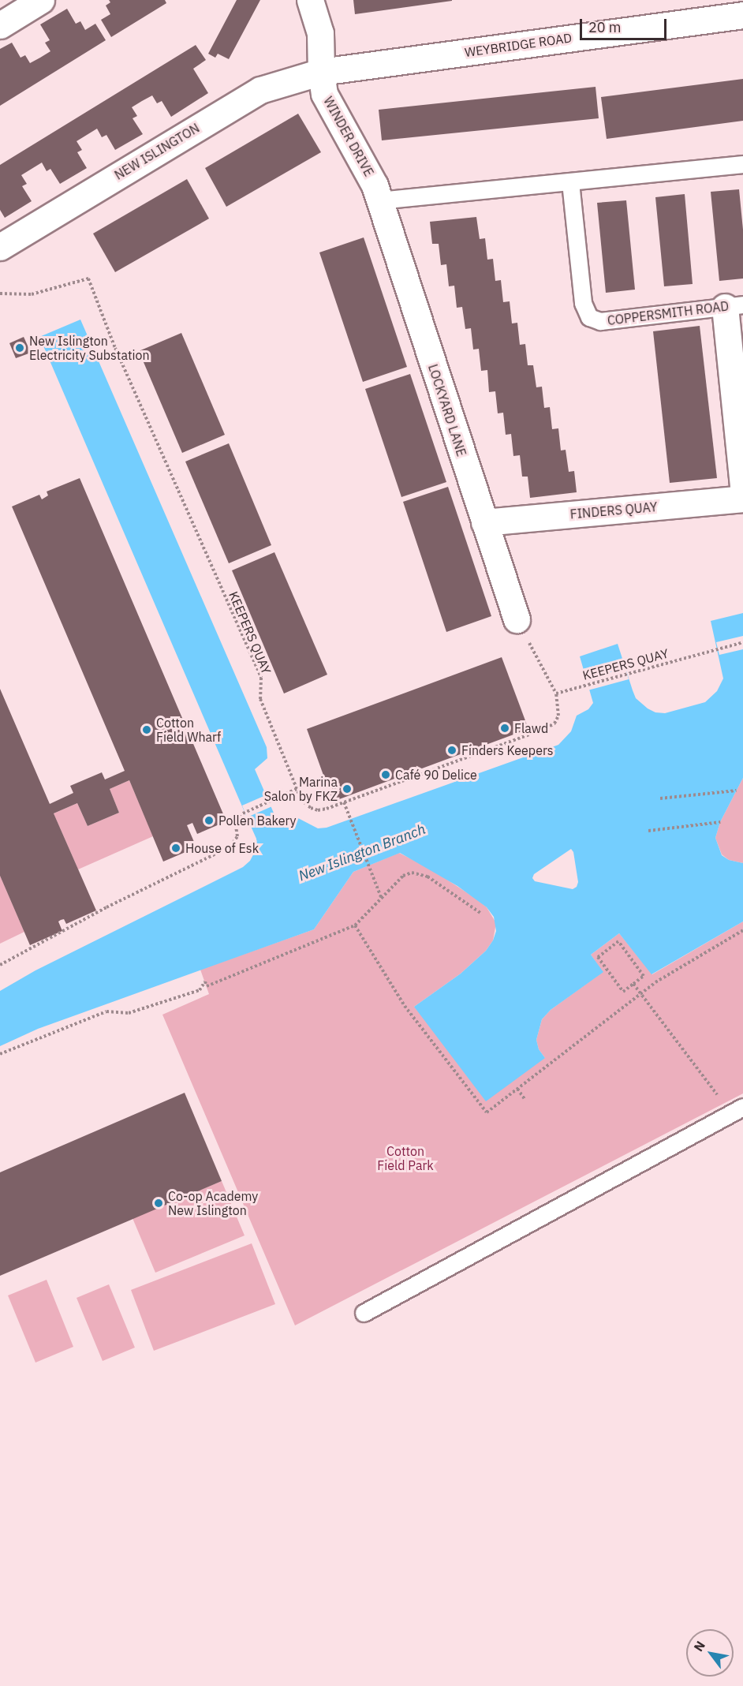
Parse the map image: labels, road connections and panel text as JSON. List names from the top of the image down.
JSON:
{
  "streets": {
    "street": [
      "WEYBRIDGE ROAD",
      "WINDER DRIVE",
      "NEW ISLINGTON",
      "LOCKYARD LANE",
      "FINDERS QUAY"
    ],
    "lane": ["COPPERSMITH ROAD"],
    "path": ["KEEPERS QUAY"]
  },
  "crossings": [
    ["WEYBRIDGE ROAD", "WINDER DRIVE"],
    ["WEYBRIDGE ROAD", "NEW ISLINGTON"],
    ["WINDER DRIVE", "NEW ISLINGTON"],
    ["WINDER DRIVE", "LOCKYARD LANE"],
    ["LOCKYARD LANE", "FINDERS QUAY"]
  ],
  "water": ["New Islington Branch"],
  "parks": ["Cotton Field Park"],
  "places": [
    "New Islington Electricity Substation",
    "Flawd",
    "Cotton Field Wharf",
    "Finders Keepers",
    "Café 90 Delice",
    "Marina Salon by FKZ",
    "Pollen Bakery",
    "House of Esk",
    "Co-op Academy New Islington"
  ],
  "scale_bar": "20 m",
  "north": "top left"
}
